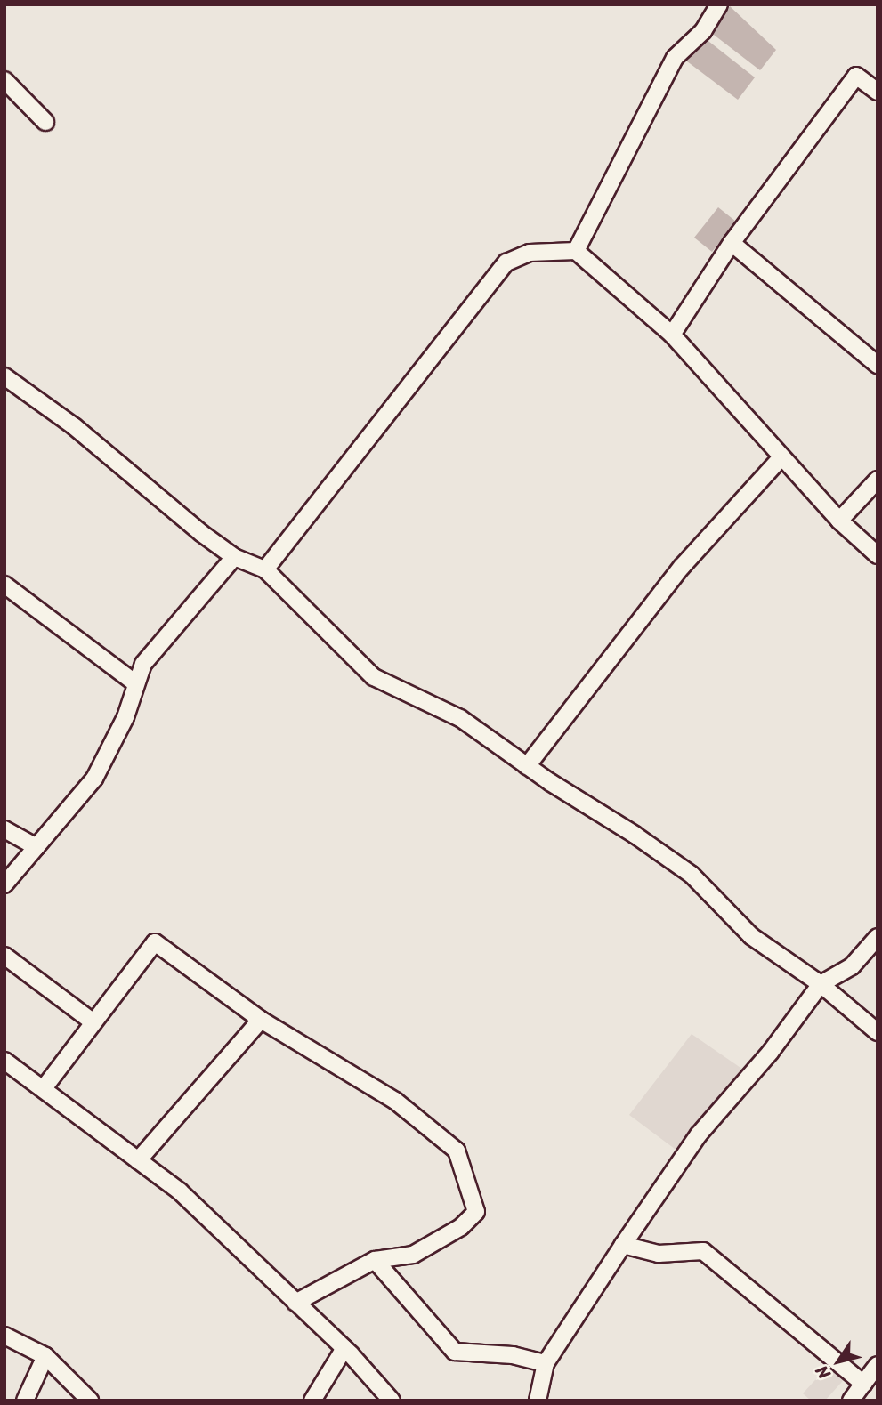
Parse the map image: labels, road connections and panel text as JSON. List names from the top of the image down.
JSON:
{
  "north": "bottom left"
}
